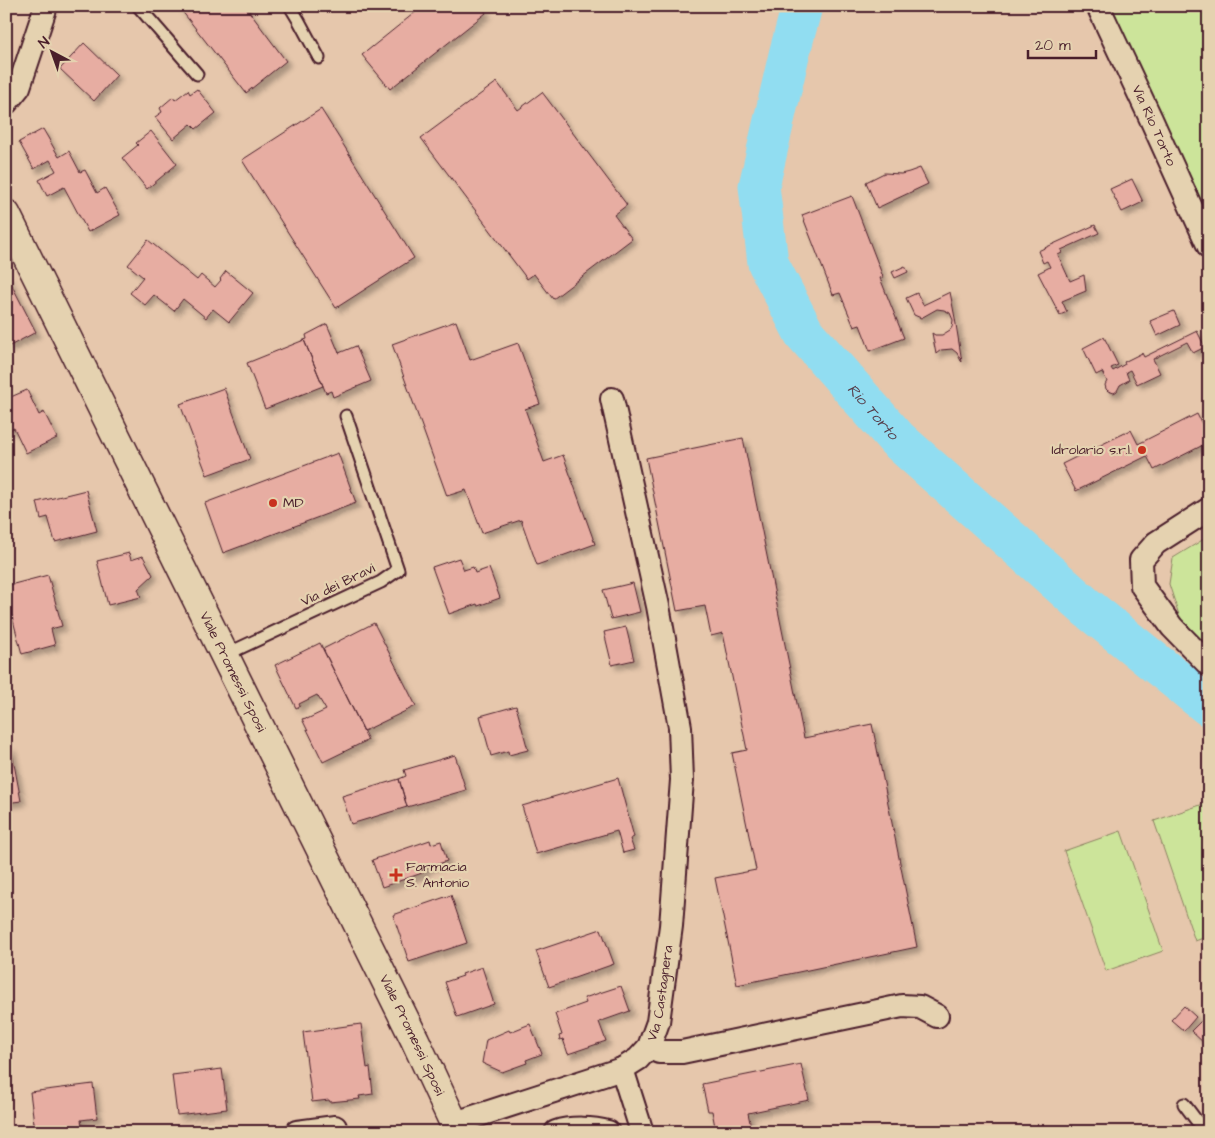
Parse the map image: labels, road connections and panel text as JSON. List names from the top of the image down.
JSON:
{
  "streets": {
    "main road": ["Viale Promessi Sposi"],
    "street": ["Via Rio Torto", "Via Castagnera"],
    "lane": ["Via dei Bravi"]
  },
  "crossings": [
    ["Via dei Bravi", "Viale Promessi Sposi"],
    ["Viale Promessi Sposi", "Via Castagnera"]
  ],
  "water": ["Rio Torto"],
  "places": {
    "other": ["Idrolario s.r.l.", "MD"],
    "health": ["Farmacia S. Antonio"]
  },
  "scale_bar": "20 m",
  "north": "top left"
}
